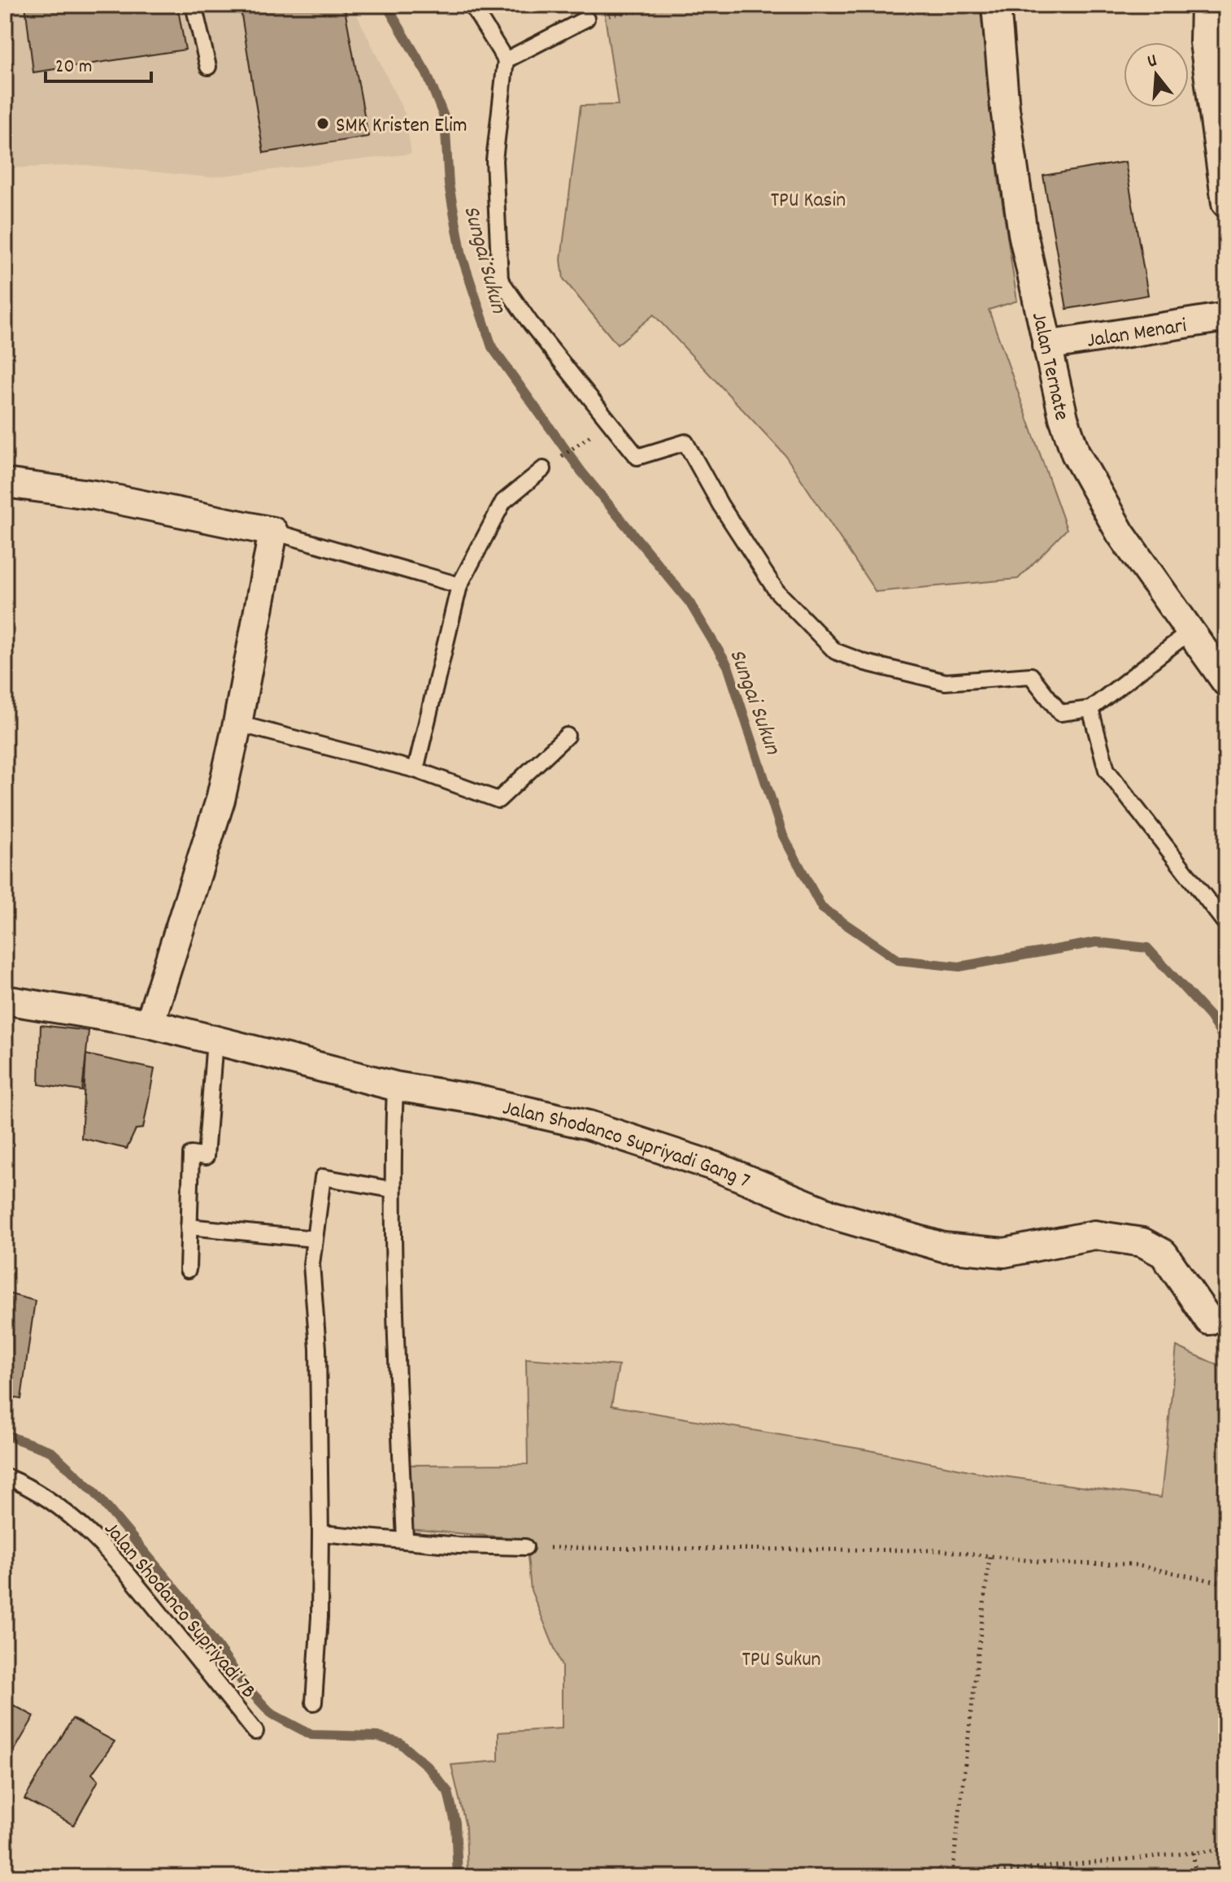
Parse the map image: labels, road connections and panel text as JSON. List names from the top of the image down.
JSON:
{
  "streets": {
    "street": ["Jalan Menari", "Jalan Ternate", "Jalan Shodanco Supriyadi Gang 7"],
    "lane": ["Jalan Shodanco Supriyadi 7B"]
  },
  "crossings": [
    ["Jalan Menari", "Jalan Ternate"]
  ],
  "water": ["Sungai Sukun"],
  "parks": ["TPU Kasin", "TPU Sukun"],
  "places": ["SMK Kristen Elim"],
  "scale_bar": "20 m",
  "north": "top"
}
